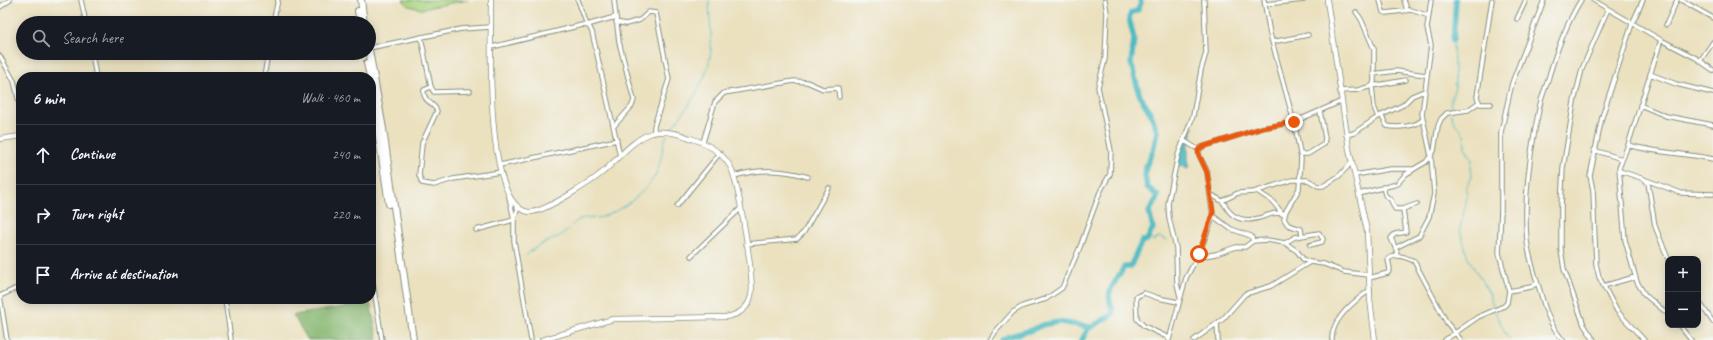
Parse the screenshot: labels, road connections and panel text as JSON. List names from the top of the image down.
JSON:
{
  "page": {
    "search": "Search here",
    "heading": ["6 min", "Walk · 460 m"],
    "list": [
      ["Continue", "240 m"],
      ["Turn right", "220 m"],
      "Arrive at destination"
    ],
    "map_buttons": ["+", "−"]
  }
}
